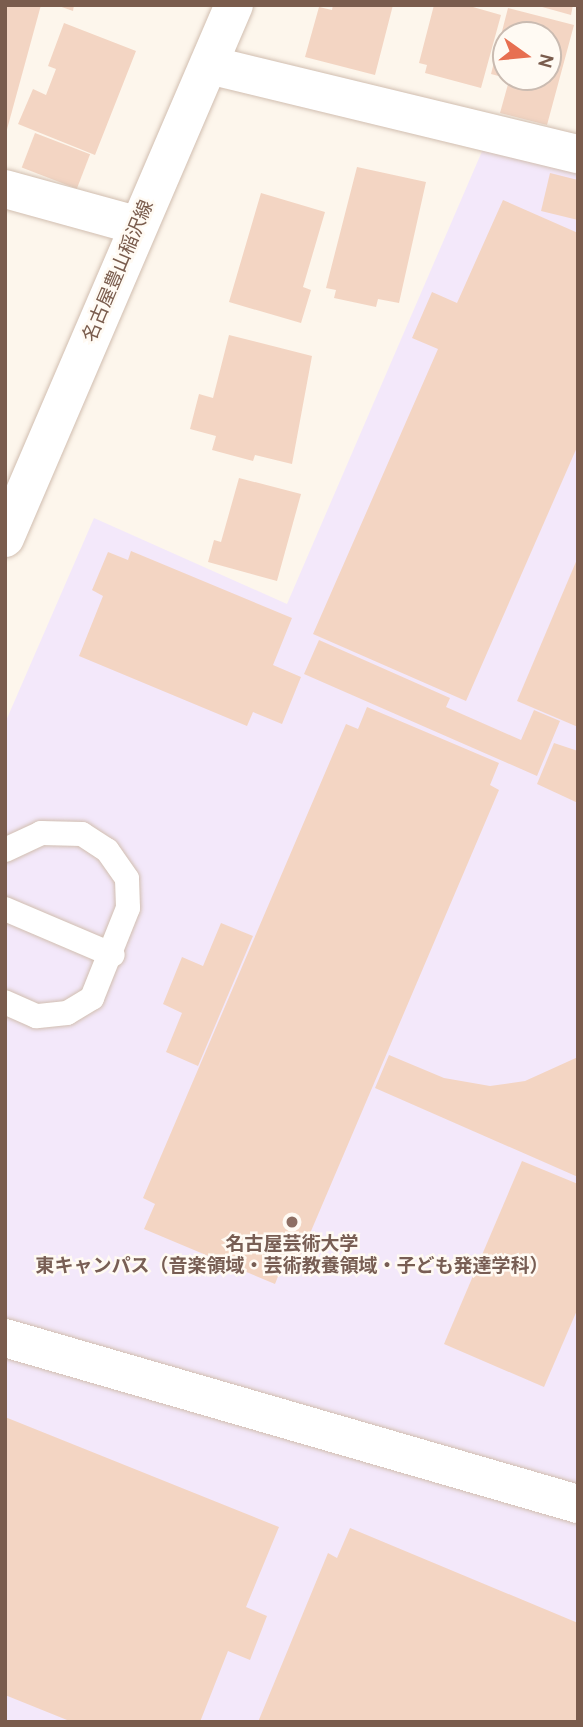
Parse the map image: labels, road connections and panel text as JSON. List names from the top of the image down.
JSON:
{
  "streets": {
    "street": ["名古屋豊山稲沢線"]
  },
  "places": ["名古屋芸術大学 東キャンパス（音楽領域・芸術教養領域・子ども発達学科）"],
  "north": "right"
}
